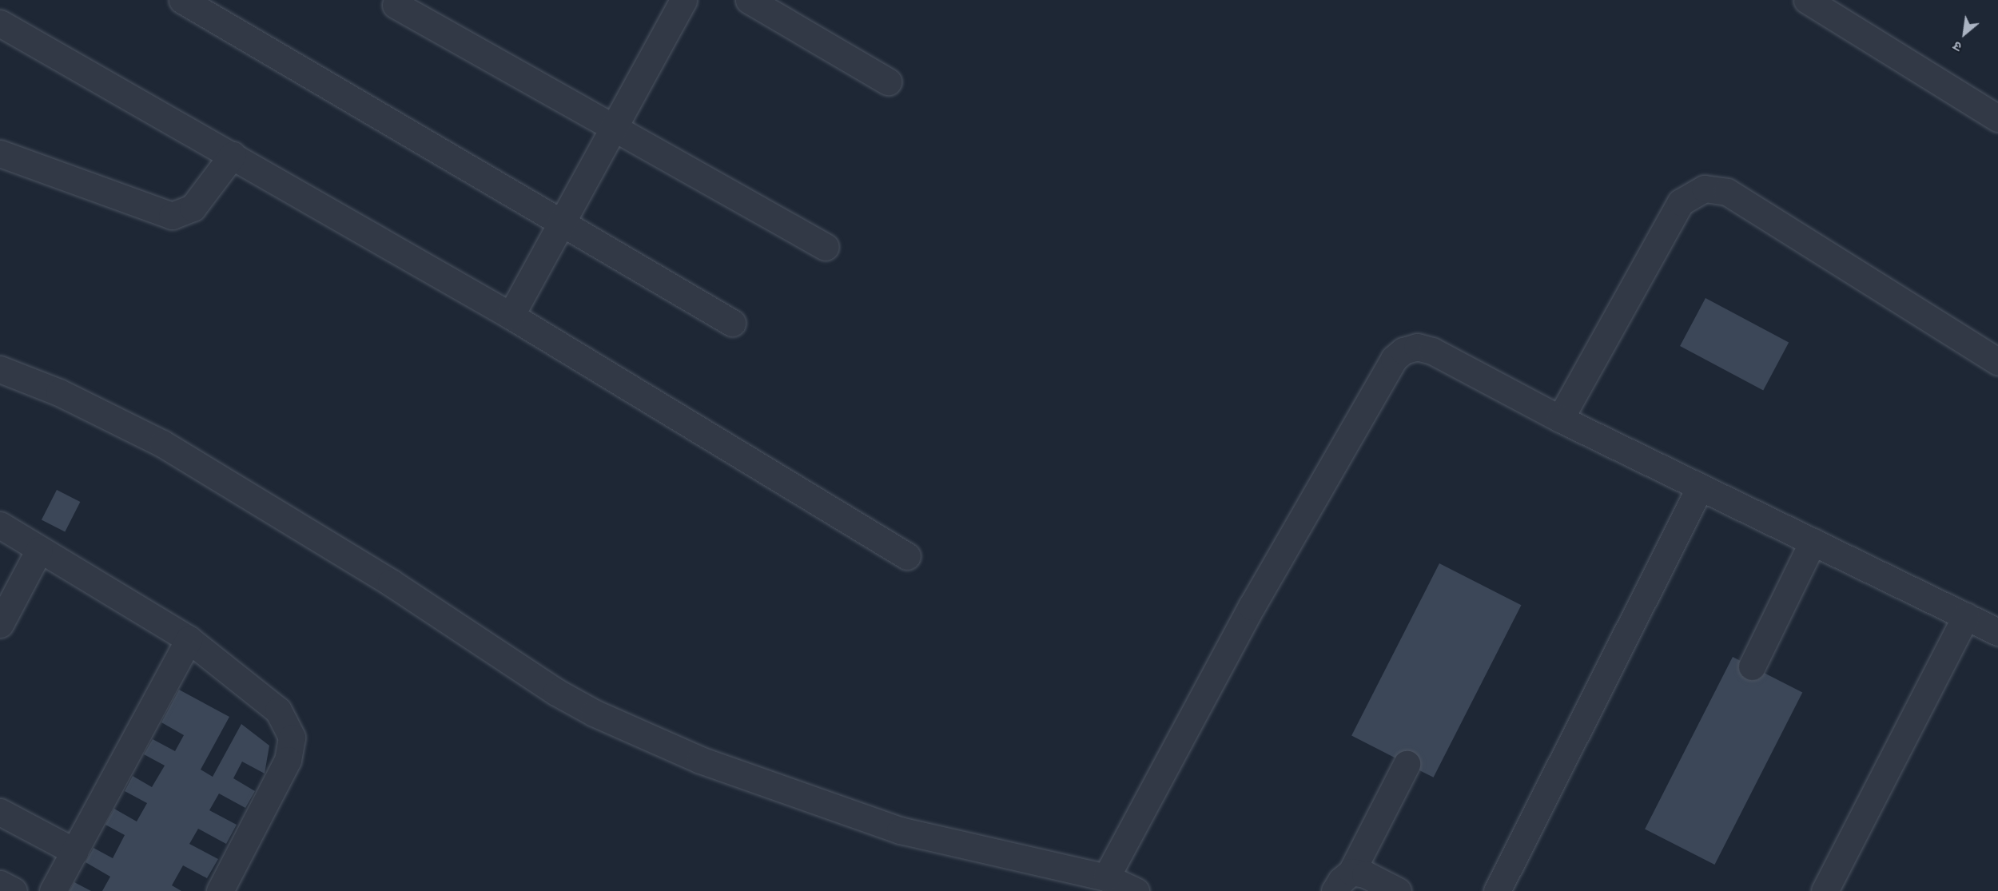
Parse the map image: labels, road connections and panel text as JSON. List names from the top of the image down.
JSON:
{
  "north": "bottom left"
}
